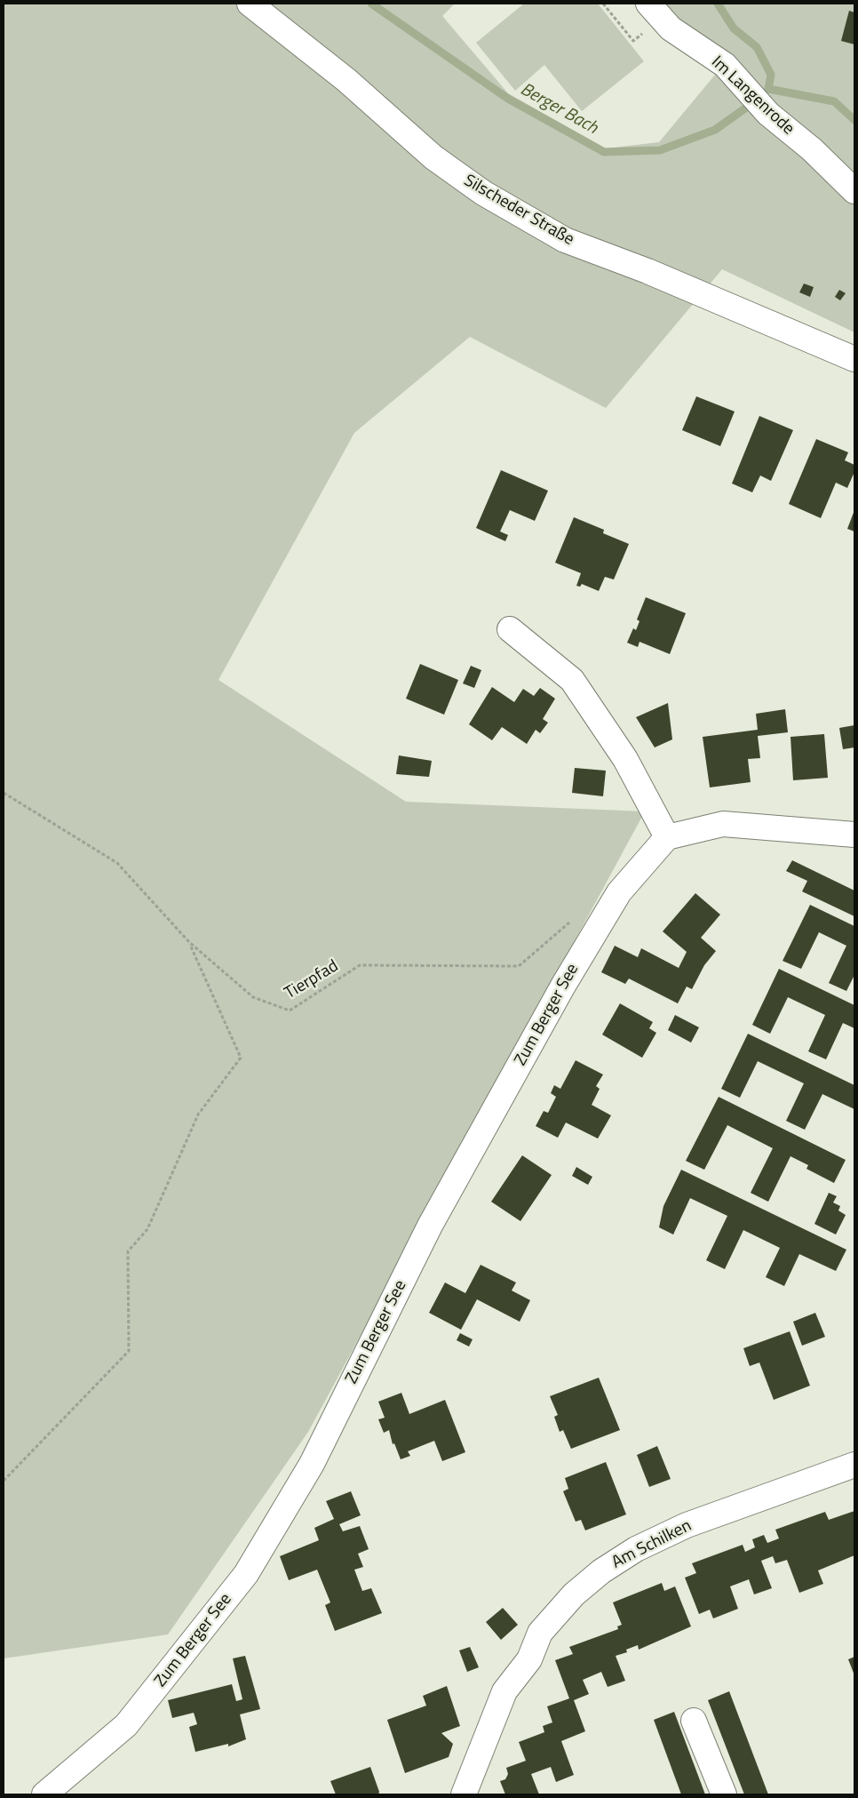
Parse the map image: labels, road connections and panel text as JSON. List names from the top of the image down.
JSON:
{
  "streets": {
    "street": [
      "Im Langenrode",
      "Silscheder Straße",
      "Zum Berger See",
      "Am Schilken"
    ],
    "path": ["Tierpfad"]
  },
  "water": ["Berger Bach"]
}
